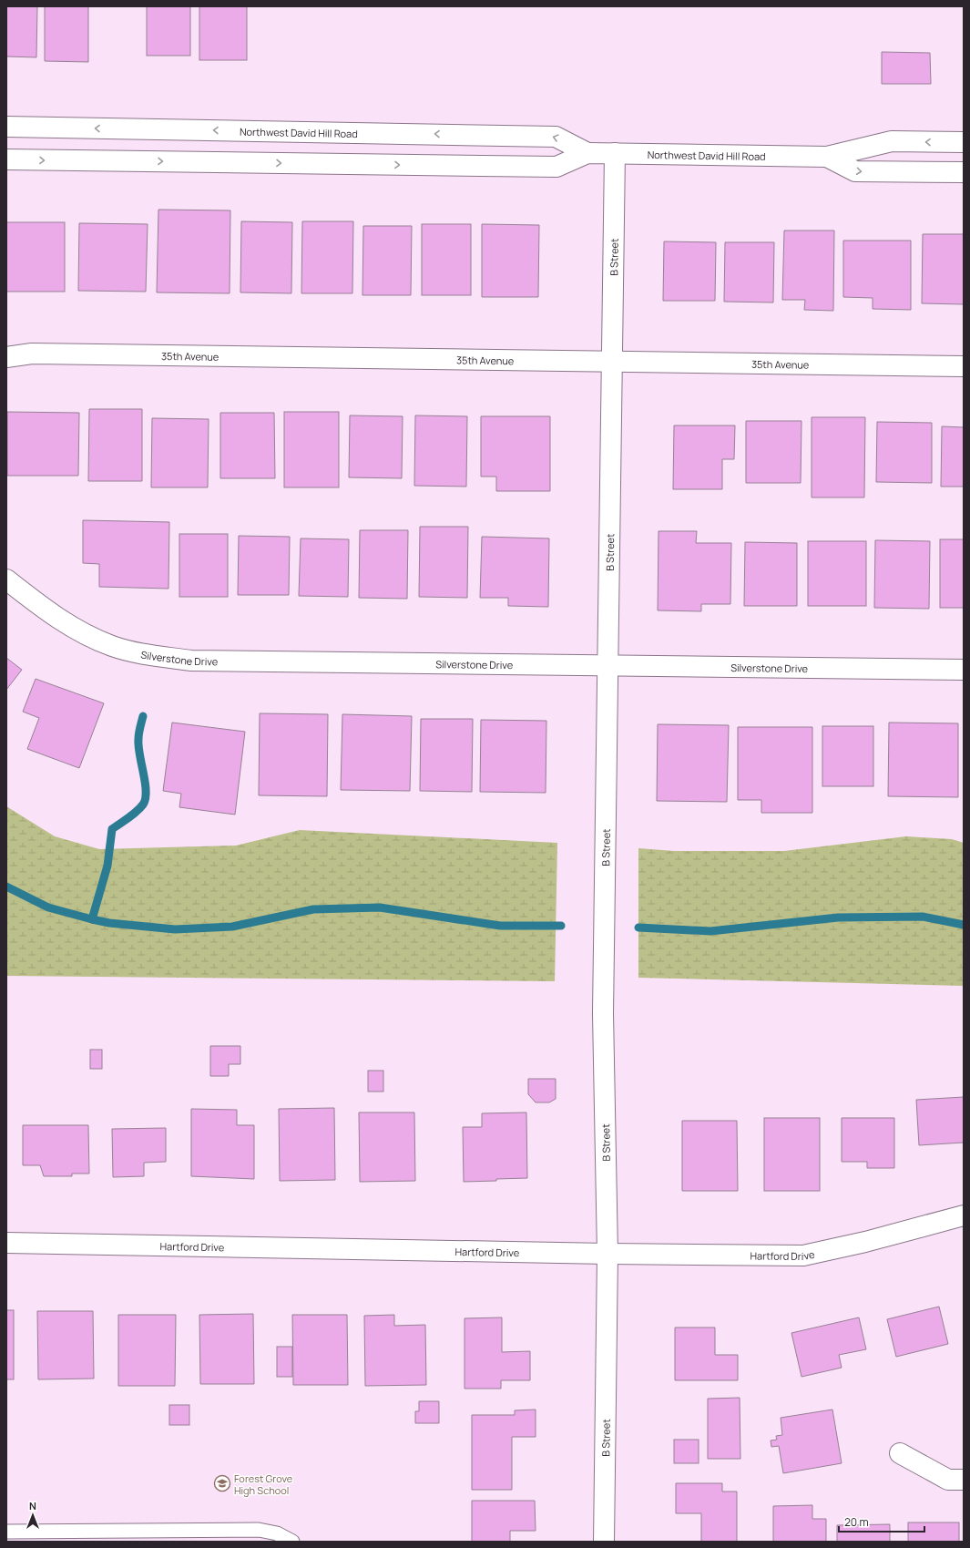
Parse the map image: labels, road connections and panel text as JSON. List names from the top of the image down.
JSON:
{
  "streets": {
    "street": [
      "Northwest David Hill Road",
      "B Street",
      "35th Avenue",
      "Silverstone Drive",
      "Hartford Drive"
    ]
  },
  "crossings": [
    ["Northwest David Hill Road", "B Street"],
    ["B Street", "35th Avenue"],
    ["B Street", "Silverstone Drive"],
    ["B Street", "Hartford Drive"]
  ],
  "places": {
    "school or university": ["Forest Grove High School"]
  },
  "scale_bar": "20 m",
  "north": "top"
}
